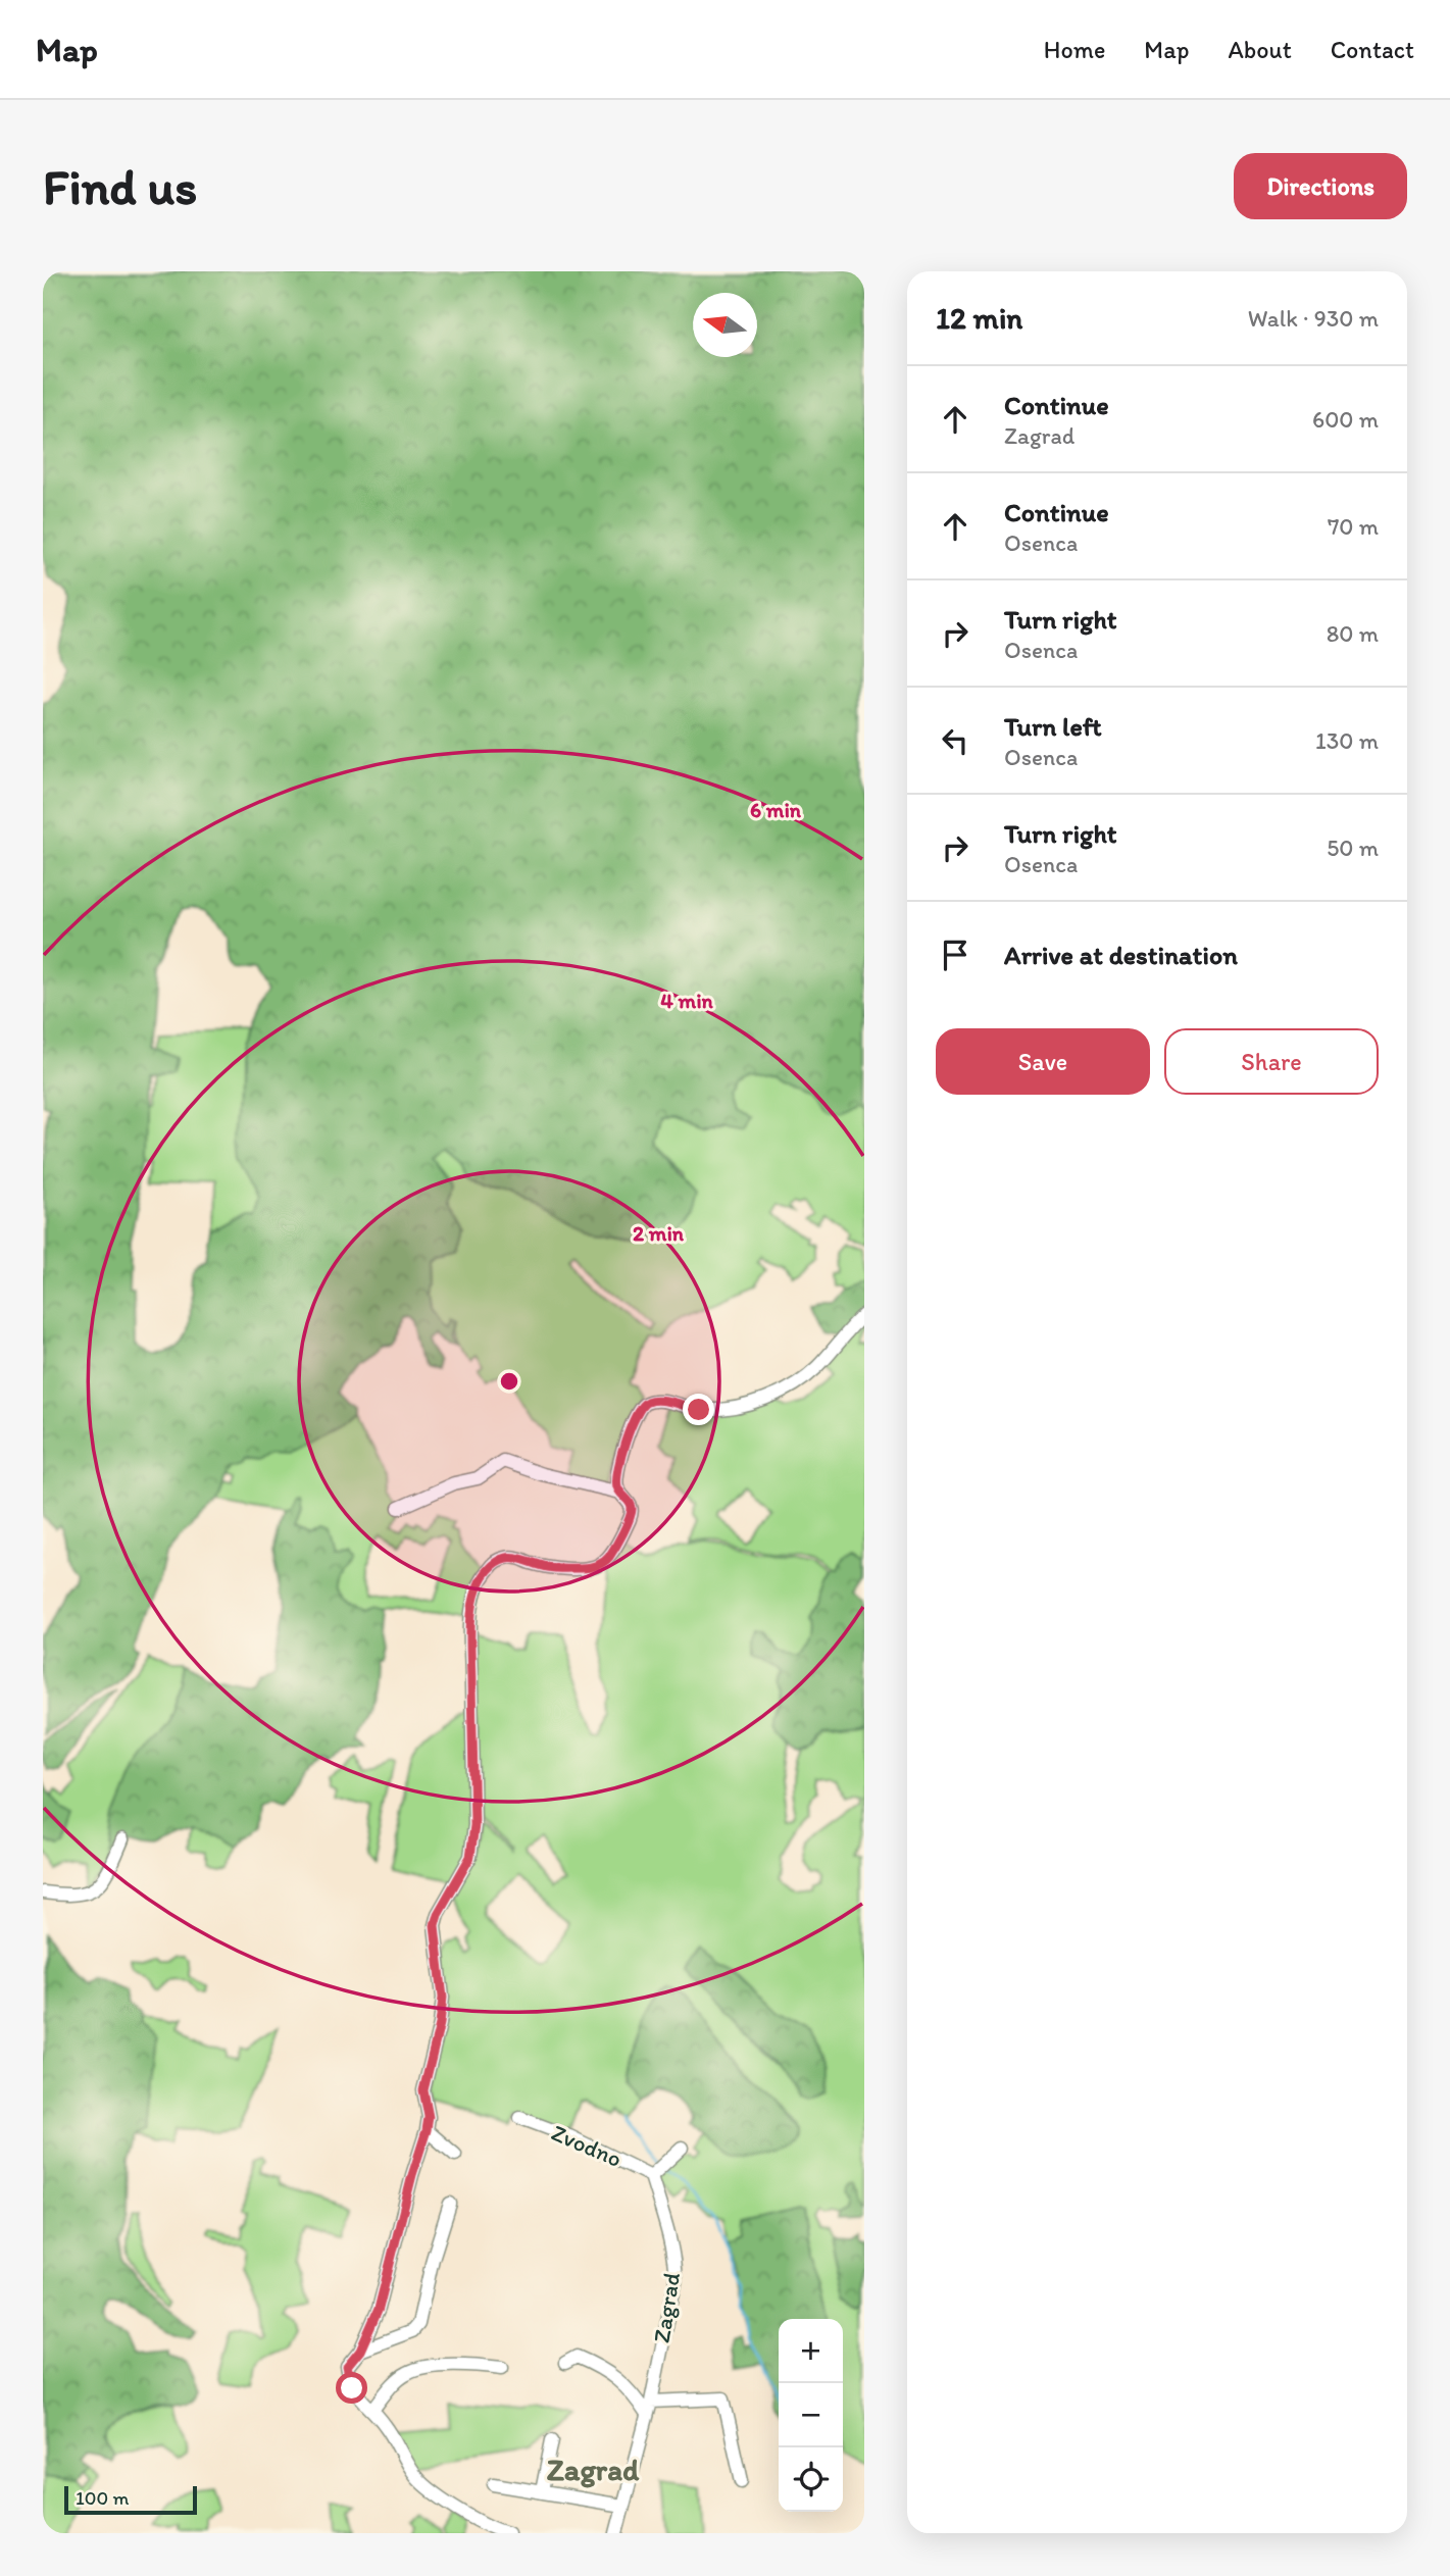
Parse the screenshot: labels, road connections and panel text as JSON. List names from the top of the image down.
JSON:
{
  "streets": {
    "street": ["Zvodno", "Zagrad"]
  },
  "crossings": [
    ["Zvodno", "Zagrad"]
  ],
  "districts": ["Zagrad"],
  "scale_bar": "100 m",
  "north": "left",
  "page": {
    "header": "Map",
    "nav": [
      "Home",
      "Map",
      "About",
      "Contact"
    ],
    "buttons": [
      "Directions",
      ["Save", "Share"]
    ],
    "title": "Find us",
    "heading": ["12 min", "Walk · 930 m"],
    "list": [
      ["Continue", "Zagrad", "600 m"],
      ["Continue", "Osenca", "70 m"],
      ["Turn right", "Osenca", "80 m"],
      ["Turn left", "Osenca", "130 m"],
      ["Turn right", "Osenca", "50 m"],
      "Arrive at destination"
    ],
    "map_buttons": ["+", "−"],
    "scale": "100 m"
  },
  "rings": ["6 min", "4 min", "2 min"]
}
